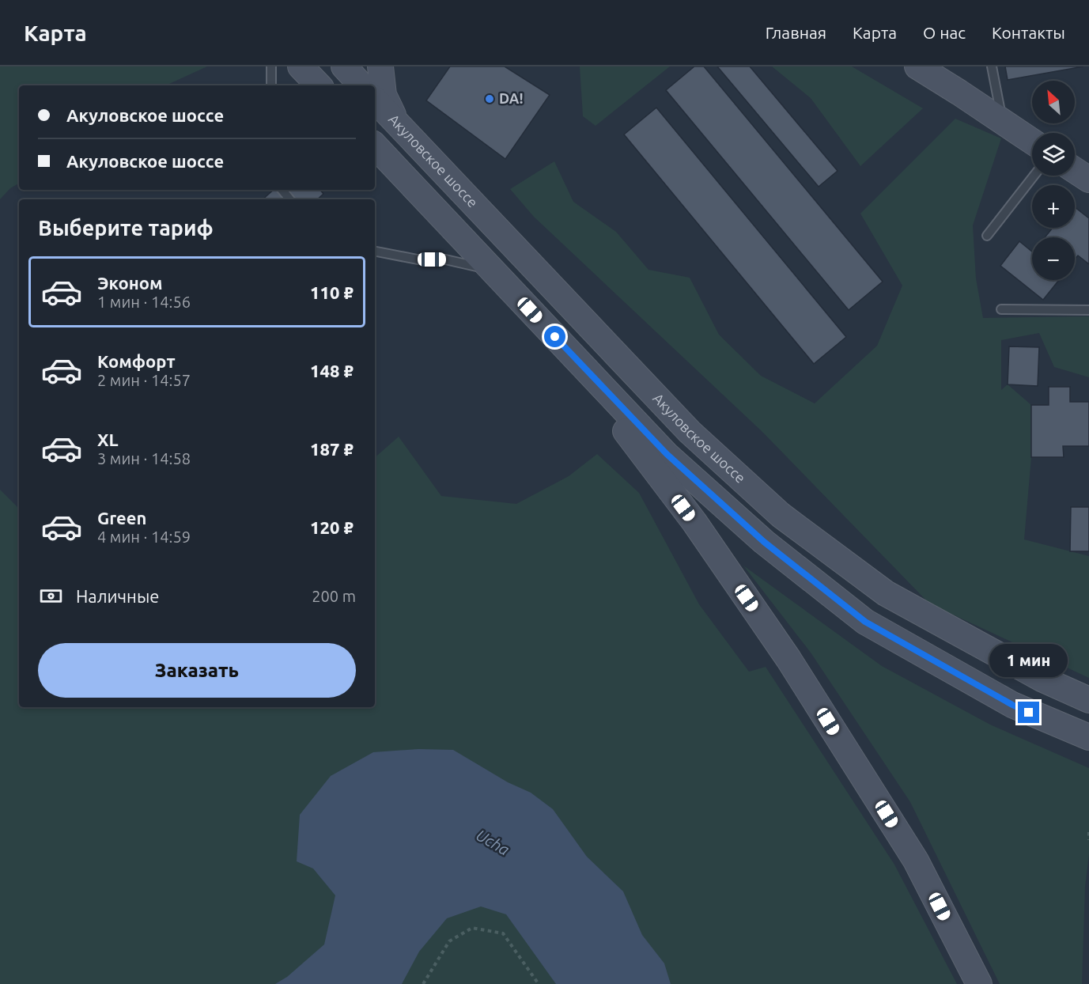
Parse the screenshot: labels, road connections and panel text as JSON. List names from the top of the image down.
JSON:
{
  "streets": {
    "street": ["Акуловское шоссе"]
  },
  "water": ["Ucha"],
  "places": ["DA!"],
  "north": "top left",
  "page": {
    "header": "Карта",
    "nav": [
      "Главная",
      "Карта",
      "О нас",
      "Контакты"
    ],
    "map_buttons": ["+", "−"],
    "banner": ["Акуловское шоссе", "Акуловское шоссе"],
    "heading": "Выберите тариф",
    "list": [
      {
        "name": "Эконом",
        "note": "1 мин · 14:56",
        "value": "110 ₽"
      },
      {
        "name": "Комфорт",
        "note": "2 мин · 14:57",
        "value": "148 ₽"
      },
      {
        "name": "XL",
        "note": "3 мин · 14:58",
        "value": "187 ₽"
      },
      {
        "name": "Green",
        "note": "4 мин · 14:59",
        "value": "120 ₽"
      }
    ],
    "pay": ["Наличные", "200 m"],
    "buttons": "Заказать",
    "bubble": "1 мин"
  }
}
